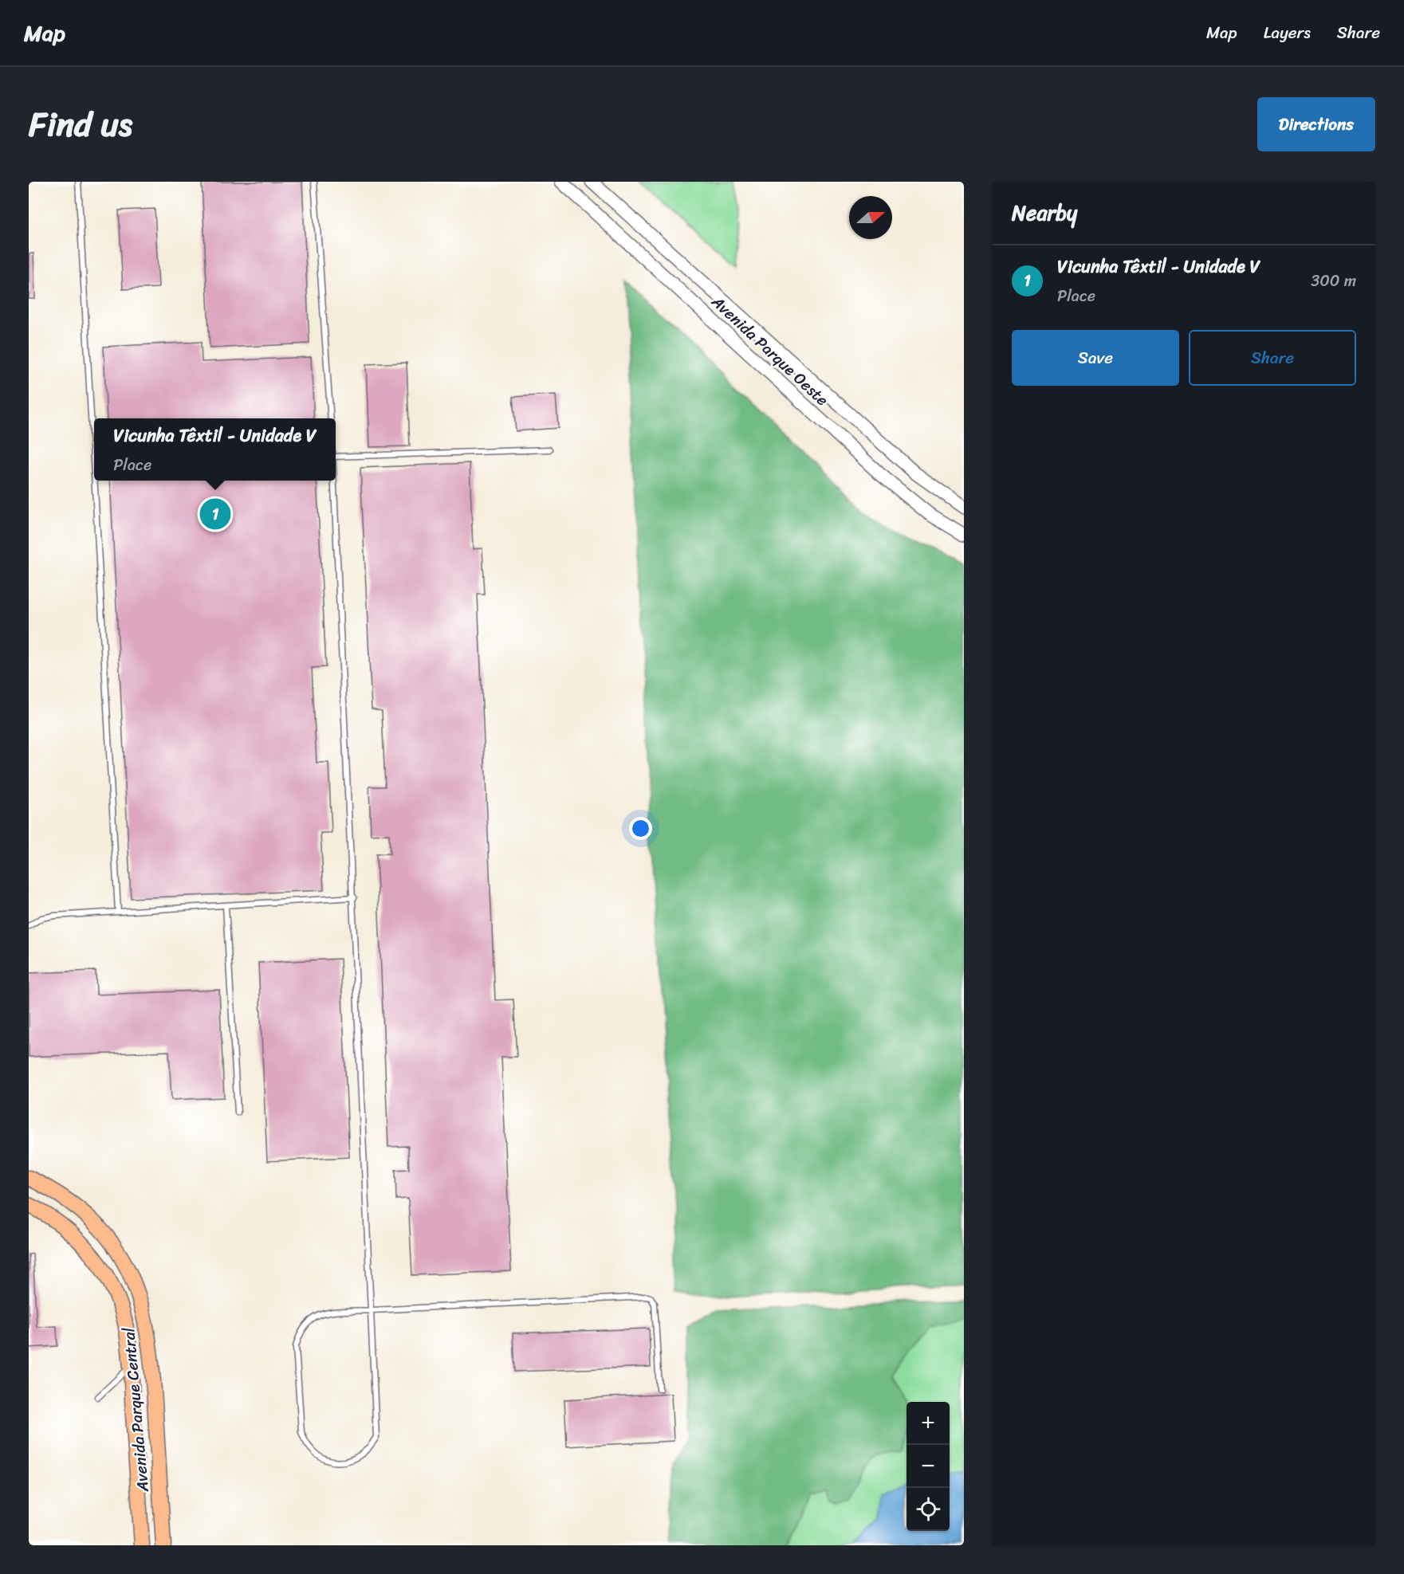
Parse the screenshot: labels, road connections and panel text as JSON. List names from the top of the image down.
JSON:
{
  "streets": {
    "main road": ["Avenida Parque Central"],
    "street": ["Avenida Parque Oeste"]
  },
  "north": "right",
  "page": {
    "header": "Map",
    "nav": ["Map", "Layers", "Share"],
    "title": "Find us",
    "buttons": [
      "Directions",
      ["Save", "Share"]
    ],
    "heading": "Nearby",
    "list": [
      {
        "mark": "1",
        "name": "Vicunha Têxtil - Unidade V",
        "note": "Place",
        "value": "300 m"
      }
    ],
    "popup": ["Vicunha Têxtil - Unidade V", "Place"],
    "pins": "1",
    "map_buttons": ["+", "−"]
  }
}
